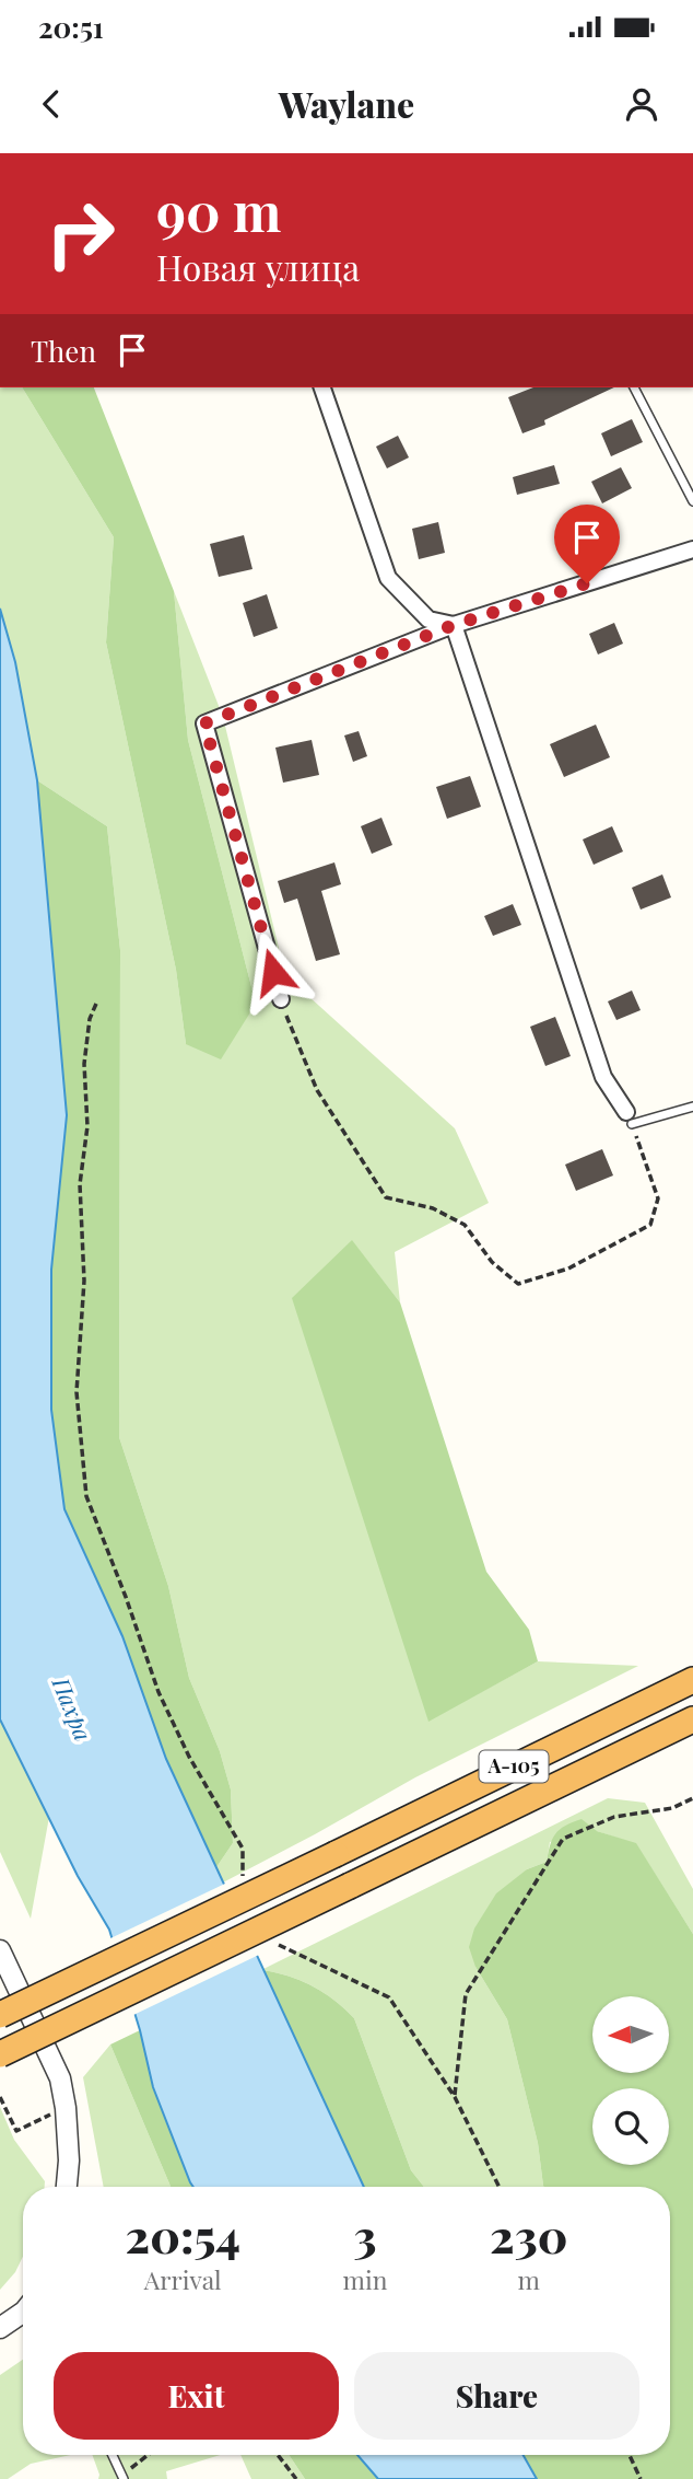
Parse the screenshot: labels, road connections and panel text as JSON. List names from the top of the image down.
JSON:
{
  "streets": {
    "highway": ["А-105"]
  },
  "water": ["Пахра"],
  "north": "left",
  "page": {
    "status": "20:51",
    "header": "Waylane",
    "turn": ["90 m", "Новая улица"],
    "then": "Then",
    "eta": [
      "20:54",
      "Arrival",
      "3",
      "min",
      "230",
      "m"
    ],
    "buttons": ["Exit", "Share"]
  }
}
